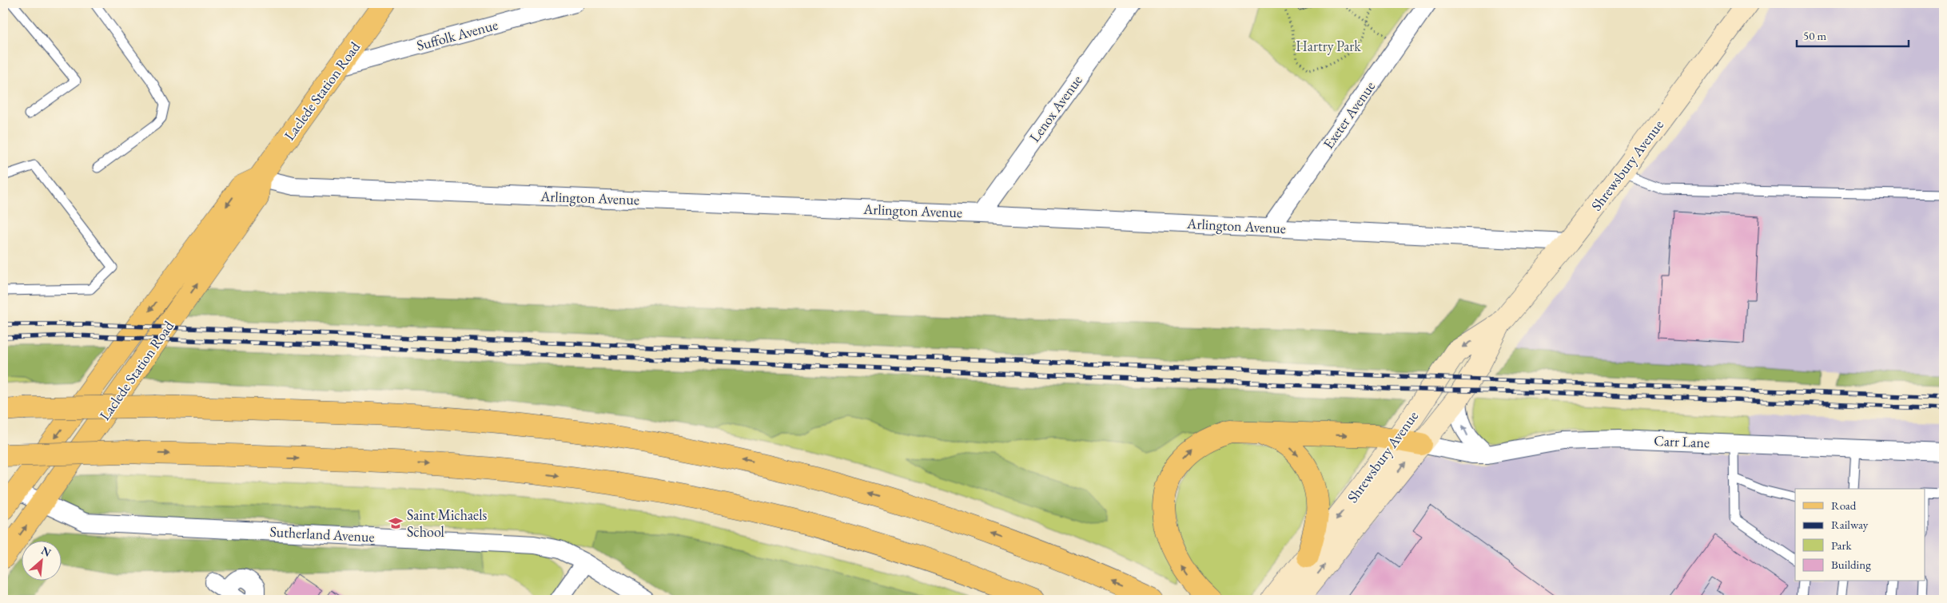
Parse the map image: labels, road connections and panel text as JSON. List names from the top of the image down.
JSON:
{
  "streets": {
    "main road": ["Laclede Station Road", "Shrewsbury Avenue"],
    "street": [
      "Suffolk Avenue",
      "Lenox Avenue",
      "Exeter Avenue",
      "Arlington Avenue",
      "Carr Lane",
      "Sutherland Avenue"
    ]
  },
  "crossings": [
    ["Suffolk Avenue", "Laclede Station Road"],
    ["Laclede Station Road", "Arlington Avenue"],
    ["Laclede Station Road", "Sutherland Avenue"],
    ["Lenox Avenue", "Arlington Avenue"],
    ["Exeter Avenue", "Arlington Avenue"],
    ["Shrewsbury Avenue", "Arlington Avenue"],
    ["Shrewsbury Avenue", "Carr Lane"]
  ],
  "parks": ["Hartry Park"],
  "places": {
    "school or university": ["Saint Michaels School"]
  },
  "legend": [
    "Road",
    "Railway",
    "Park",
    "Building"
  ],
  "scale_bar": "50 m",
  "north": "top right"
}
